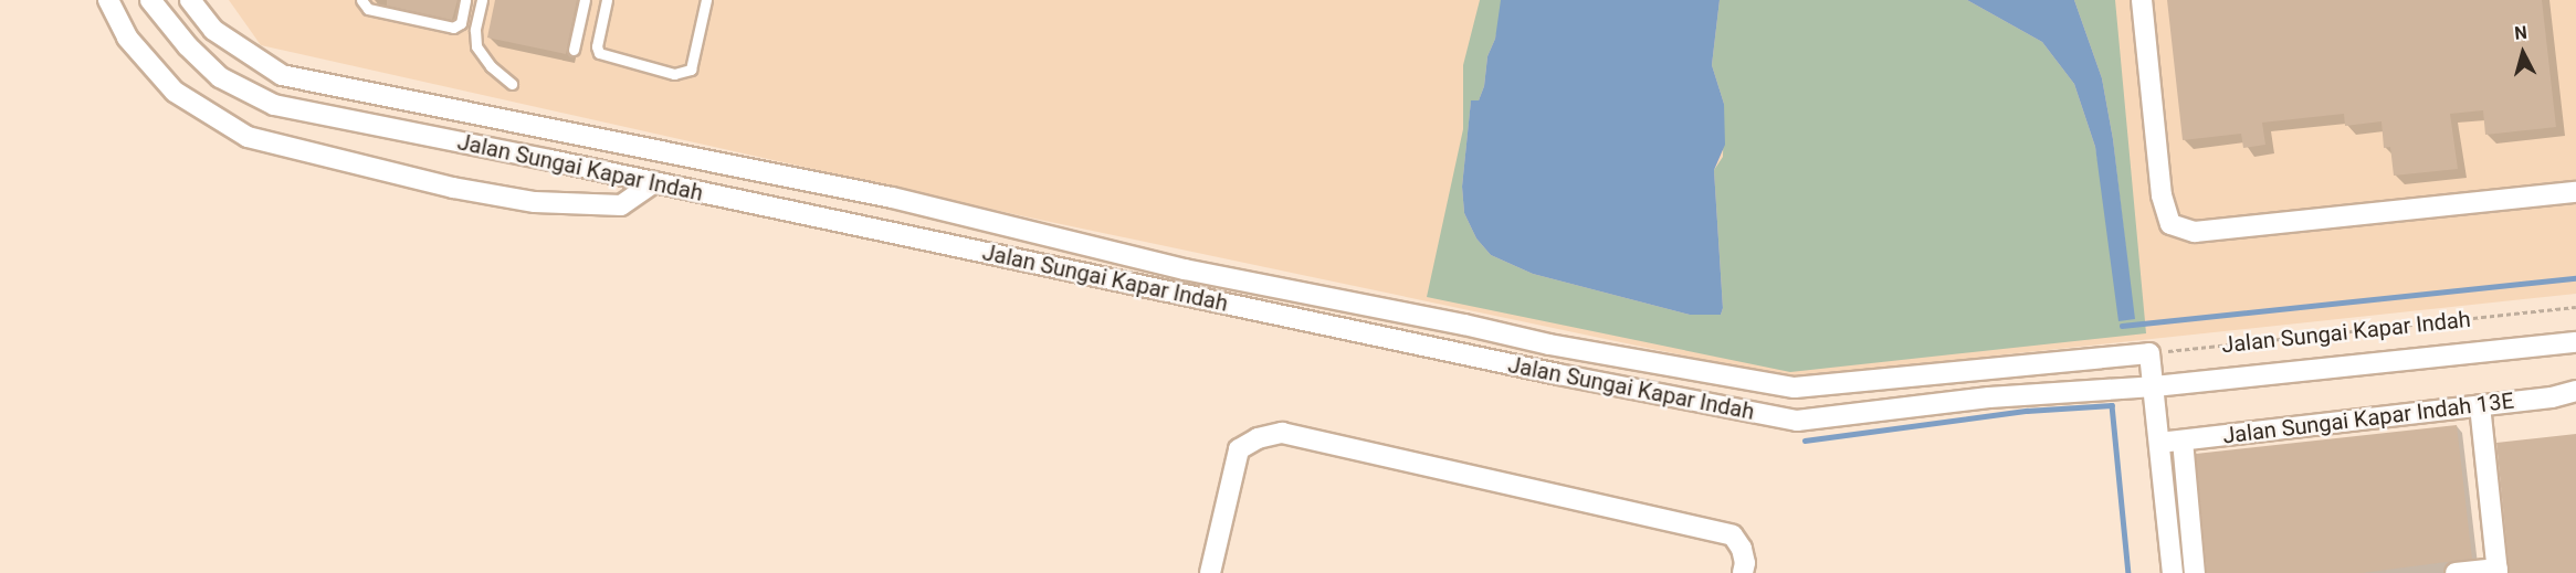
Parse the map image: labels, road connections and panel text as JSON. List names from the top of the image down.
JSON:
{
  "streets": {
    "street": ["Jalan Sungai Kapar Indah", "Jalan Sungai Kapar Indah 13E"]
  },
  "north": "top"
}
